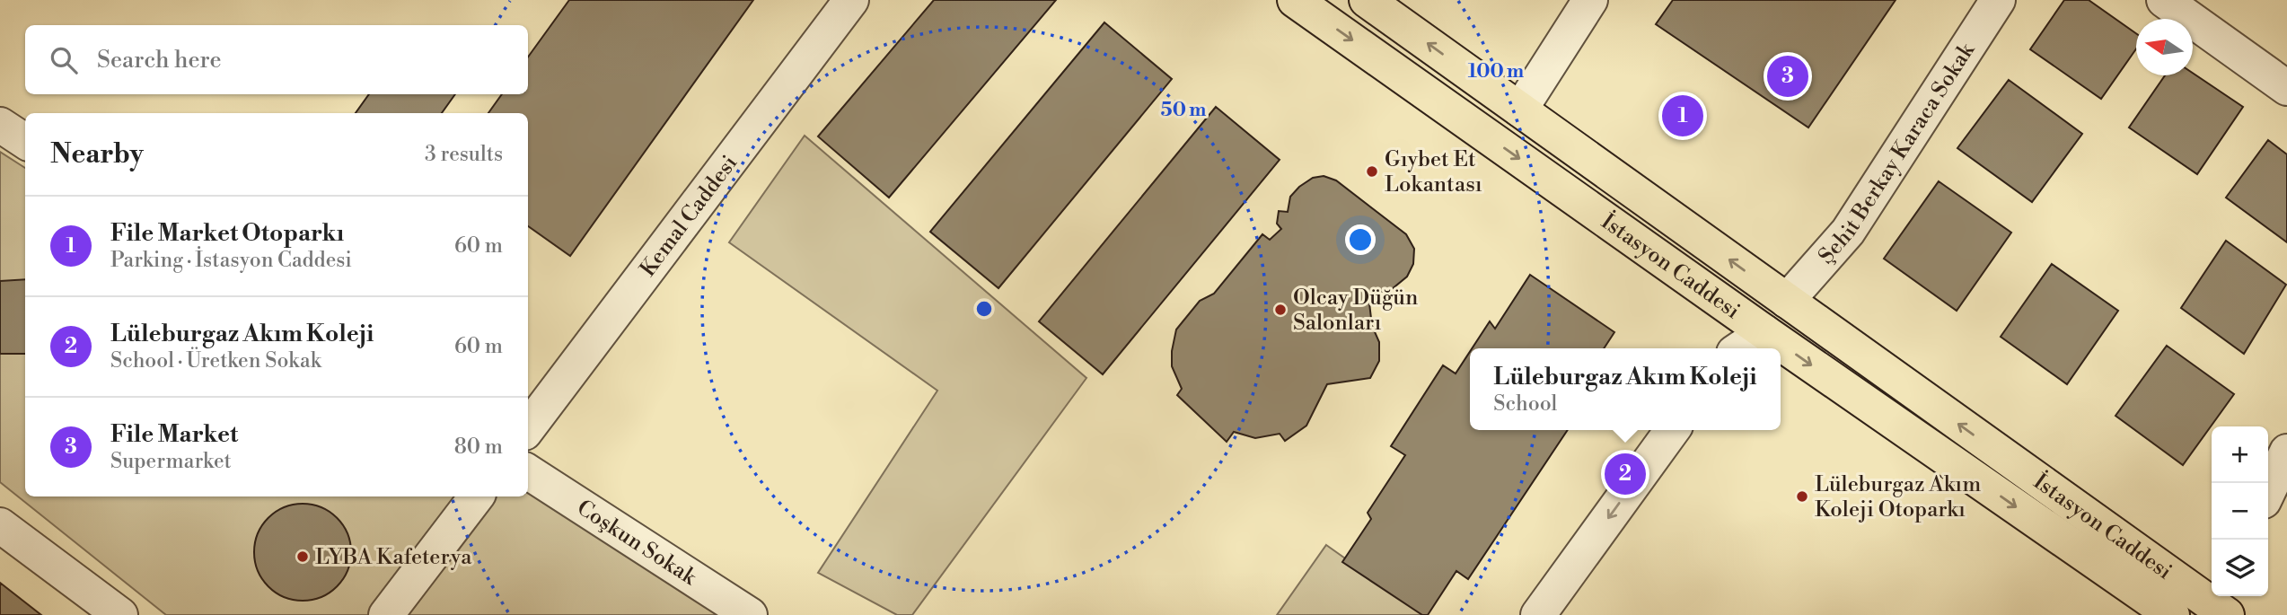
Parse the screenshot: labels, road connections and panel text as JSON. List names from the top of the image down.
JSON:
{
  "streets": {
    "main road": ["İstasyon Caddesi"],
    "street": ["Şehit Berkay Karaca Sokak", "Kemal Caddesi", "Coşkun Sokak"]
  },
  "crossings": [
    ["Şehit Berkay Karaca Sokak", "İstasyon Caddesi"]
  ],
  "places": [
    "Gıybet Et Lokantası",
    "Olcay Düğün Salonları",
    "Lüleburgaz Akım Koleji Otoparkı",
    "LYBA Kafeterya"
  ],
  "north": "left",
  "page": {
    "search": "Search here",
    "pins": ["3", "1", "2"],
    "heading": ["Nearby", "3 results"],
    "list": [
      {
        "mark": "1",
        "name": "File Market Otoparkı",
        "note": "Parking · İstasyon Caddesi",
        "value": "60 m"
      },
      {
        "mark": "2",
        "name": "Lüleburgaz Akım Koleji",
        "note": "School · Üretken Sokak",
        "value": "60 m"
      },
      {
        "mark": "3",
        "name": "File Market",
        "note": "Supermarket",
        "value": "80 m"
      }
    ],
    "popup": ["Lüleburgaz Akım Koleji", "School"],
    "map_buttons": ["+", "−"]
  },
  "rings": ["100 m", "50 m"]
}
